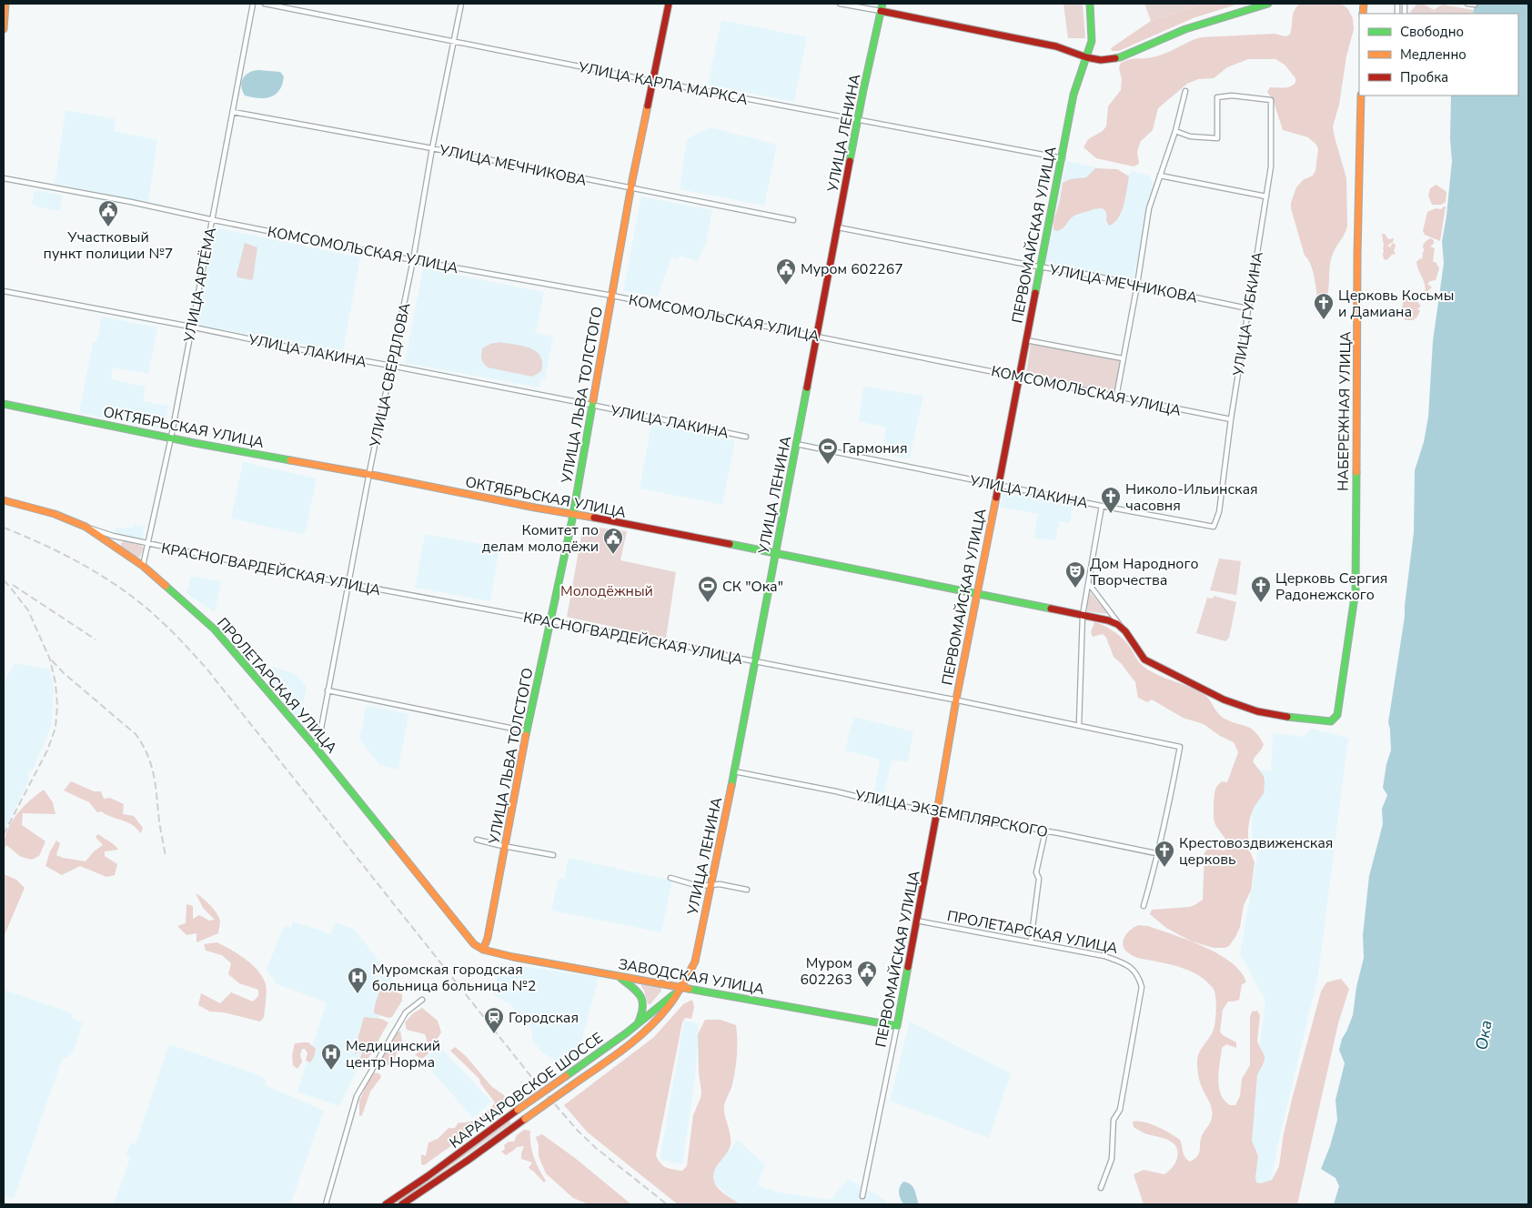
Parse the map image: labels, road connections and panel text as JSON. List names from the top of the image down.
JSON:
{
  "streets": {
    "street": [
      "УЛИЦА КАРЛА МАРКСА",
      "УЛИЦА ЛЕНИНА",
      "УЛИЦА МЕЧНИКОВА",
      "ПЕРВОМАЙСКАЯ УЛИЦА",
      "КОМСОМОЛЬСКАЯ УЛИЦА",
      "УЛИЦА АРТЁМА",
      "УЛИЦА ГУБКИНА",
      "УЛИЦА ЛАКИНА",
      "УЛИЦА СВЕРДЛОВА",
      "УЛИЦА ЛЬВА ТОЛСТОГО",
      "НАБЕРЕЖНАЯ УЛИЦА",
      "ОКТЯБРЬСКАЯ УЛИЦА",
      "КРАСНОГВАРДЕЙСКАЯ УЛИЦА",
      "ПРОЛЕТАРСКАЯ УЛИЦА",
      "УЛИЦА ЭКЗЕМПЛЯРСКОГО",
      "ЗАВОДСКАЯ УЛИЦА",
      "КАРАЧАРОВСКОЕ ШОССЕ"
    ]
  },
  "crossings": [
    ["УЛИЦА КАРЛА МАРКСА", "УЛИЦА ЛЕНИНА"],
    ["УЛИЦА КАРЛА МАРКСА", "ПЕРВОМАЙСКАЯ УЛИЦА"],
    ["УЛИЦА КАРЛА МАРКСА", "УЛИЦА СВЕРДЛОВА"],
    ["УЛИЦА КАРЛА МАРКСА", "УЛИЦА ЛЬВА ТОЛСТОГО"],
    ["УЛИЦА ЛЕНИНА", "УЛИЦА МЕЧНИКОВА"],
    ["УЛИЦА ЛЕНИНА", "КОМСОМОЛЬСКАЯ УЛИЦА"],
    ["УЛИЦА ЛЕНИНА", "УЛИЦА ЛАКИНА"],
    ["УЛИЦА ЛЕНИНА", "ОКТЯБРЬСКАЯ УЛИЦА"],
    ["УЛИЦА ЛЕНИНА", "КРАСНОГВАРДЕЙСКАЯ УЛИЦА"],
    ["УЛИЦА ЛЕНИНА", "УЛИЦА ЭКЗЕМПЛЯРСКОГО"],
    ["УЛИЦА ЛЕНИНА", "ЗАВОДСКАЯ УЛИЦА"],
    ["УЛИЦА ЛЕНИНА", "КАРАЧАРОВСКОЕ ШОССЕ"],
    ["УЛИЦА МЕЧНИКОВА", "ПЕРВОМАЙСКАЯ УЛИЦА"],
    ["УЛИЦА МЕЧНИКОВА", "УЛИЦА АРТЁМА"],
    ["УЛИЦА МЕЧНИКОВА", "УЛИЦА ГУБКИНА"],
    ["УЛИЦА МЕЧНИКОВА", "УЛИЦА СВЕРДЛОВА"],
    ["УЛИЦА МЕЧНИКОВА", "УЛИЦА ЛЬВА ТОЛСТОГО"],
    ["ПЕРВОМАЙСКАЯ УЛИЦА", "КОМСОМОЛЬСКАЯ УЛИЦА"],
    ["ПЕРВОМАЙСКАЯ УЛИЦА", "УЛИЦА ЛАКИНА"],
    ["ПЕРВОМАЙСКАЯ УЛИЦА", "ОКТЯБРЬСКАЯ УЛИЦА"],
    ["ПЕРВОМАЙСКАЯ УЛИЦА", "КРАСНОГВАРДЕЙСКАЯ УЛИЦА"],
    ["ПЕРВОМАЙСКАЯ УЛИЦА", "ПРОЛЕТАРСКАЯ УЛИЦА"],
    ["ПЕРВОМАЙСКАЯ УЛИЦА", "УЛИЦА ЭКЗЕМПЛЯРСКОГО"],
    ["ПЕРВОМАЙСКАЯ УЛИЦА", "ЗАВОДСКАЯ УЛИЦА"],
    ["КОМСОМОЛЬСКАЯ УЛИЦА", "УЛИЦА АРТЁМА"],
    ["КОМСОМОЛЬСКАЯ УЛИЦА", "УЛИЦА ГУБКИНА"],
    ["КОМСОМОЛЬСКАЯ УЛИЦА", "УЛИЦА СВЕРДЛОВА"],
    ["КОМСОМОЛЬСКАЯ УЛИЦА", "УЛИЦА ЛЬВА ТОЛСТОГО"],
    ["УЛИЦА АРТЁМА", "УЛИЦА ЛАКИНА"],
    ["УЛИЦА АРТЁМА", "ОКТЯБРЬСКАЯ УЛИЦА"],
    ["УЛИЦА АРТЁМА", "КРАСНОГВАРДЕЙСКАЯ УЛИЦА"],
    ["УЛИЦА АРТЁМА", "ПРОЛЕТАРСКАЯ УЛИЦА"],
    ["УЛИЦА ГУБКИНА", "УЛИЦА ЛАКИНА"],
    ["УЛИЦА ЛАКИНА", "УЛИЦА СВЕРДЛОВА"],
    ["УЛИЦА ЛАКИНА", "УЛИЦА ЛЬВА ТОЛСТОГО"],
    ["УЛИЦА ЛАКИНА", "ОКТЯБРЬСКАЯ УЛИЦА"],
    ["УЛИЦА ЛАКИНА", "КРАСНОГВАРДЕЙСКАЯ УЛИЦА"],
    ["УЛИЦА СВЕРДЛОВА", "ОКТЯБРЬСКАЯ УЛИЦА"],
    ["УЛИЦА СВЕРДЛОВА", "КРАСНОГВАРДЕЙСКАЯ УЛИЦА"],
    ["УЛИЦА СВЕРДЛОВА", "ПРОЛЕТАРСКАЯ УЛИЦА"],
    ["УЛИЦА ЛЬВА ТОЛСТОГО", "ОКТЯБРЬСКАЯ УЛИЦА"],
    ["УЛИЦА ЛЬВА ТОЛСТОГО", "КРАСНОГВАРДЕЙСКАЯ УЛИЦА"],
    ["УЛИЦА ЛЬВА ТОЛСТОГО", "ПРОЛЕТАРСКАЯ УЛИЦА"],
    ["УЛИЦА ЛЬВА ТОЛСТОГО", "ЗАВОДСКАЯ УЛИЦА"],
    ["НАБЕРЕЖНАЯ УЛИЦА", "ОКТЯБРЬСКАЯ УЛИЦА"],
    ["КРАСНОГВАРДЕЙСКАЯ УЛИЦА", "ПРОЛЕТАРСКАЯ УЛИЦА"],
    ["КРАСНОГВАРДЕЙСКАЯ УЛИЦА", "УЛИЦА ЭКЗЕМПЛЯРСКОГО"],
    ["ПРОЛЕТАРСКАЯ УЛИЦА", "ЗАВОДСКАЯ УЛИЦА"],
    ["ЗАВОДСКАЯ УЛИЦА", "КАРАЧАРОВСКОЕ ШОССЕ"]
  ],
  "water": ["Ока"],
  "parks": ["Молодёжный"],
  "places": {
    "public building": [
      "Участковый пункт полиции №7",
      "Муром 602267",
      "Комитет по делам молодёжи",
      "Муром 602263"
    ],
    "church": [
      "Церковь Косьмы и Дамиана",
      "Николо-Ильинская часовня",
      "Церковь Сергия Радонежского",
      "Крестовоздвиженская церковь"
    ],
    "sports": ["Гармония", "СК \"Ока\""],
    "theatre": ["Дом Народного Творчества"],
    "hospital": ["Муромская городская больница больница №2", "Медицинский центр Норма"],
    "station": ["Городская"]
  },
  "legend": ["Свободно", "Медленно", "Пробка"]
}
